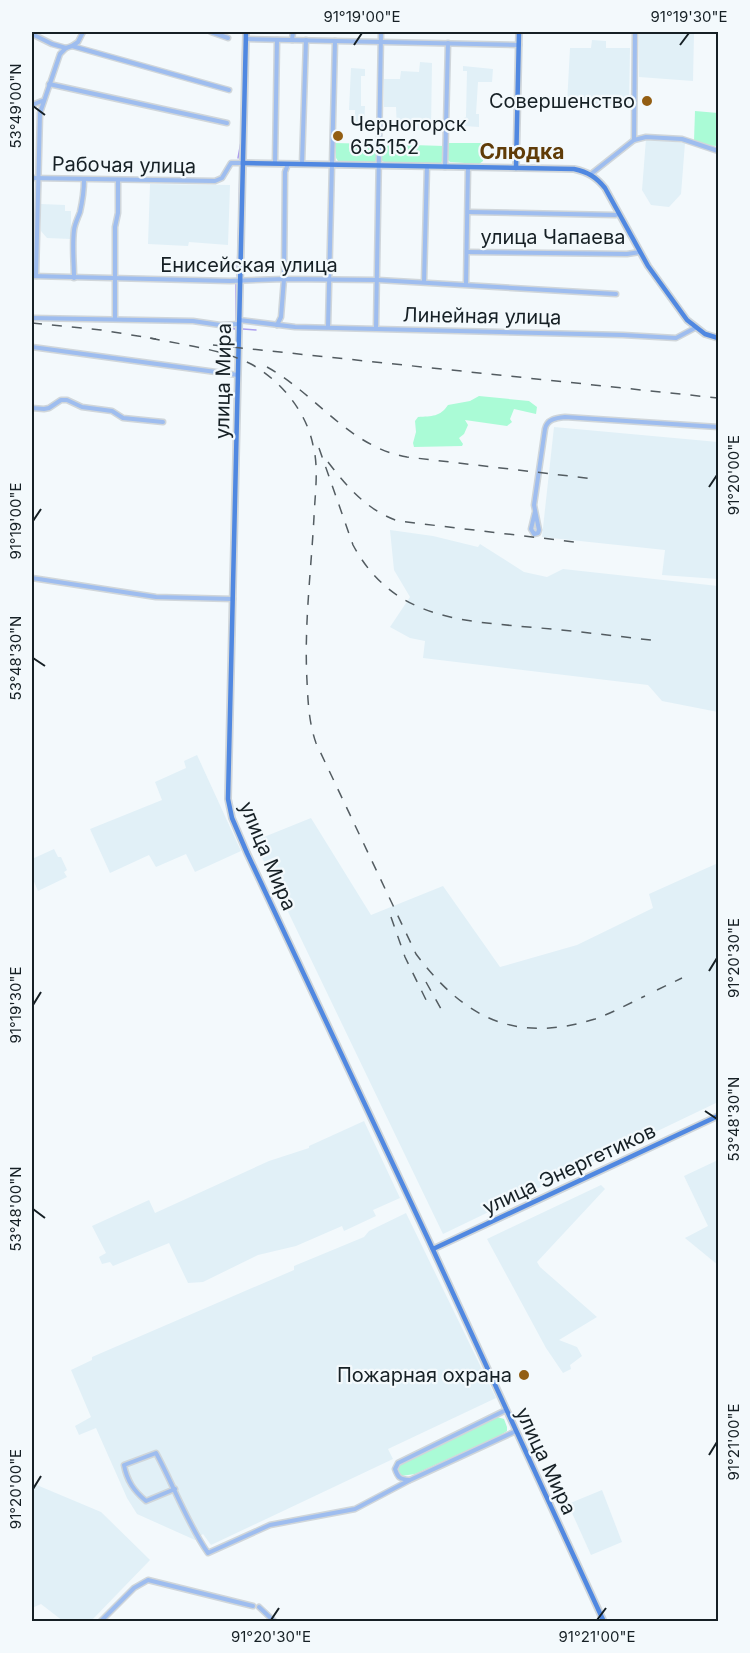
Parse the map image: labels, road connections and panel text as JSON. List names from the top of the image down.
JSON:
{
  "streets": {
    "main road": ["улица Чапаева", "улица Мира", "улица Энергетиков"],
    "street": ["Рабочая улица", "Енисейская улица", "Линейная улица"]
  },
  "crossings": [
    ["Рабочая улица", "улица Мира"],
    ["улица Чапаева", "Линейная улица"],
    ["Енисейская улица", "улица Мира"],
    ["Линейная улица", "улица Мира"],
    ["улица Мира", "улица Энергетиков"]
  ],
  "districts": ["Слюдка"],
  "places": ["Совершенство", "Черногорск 655152", "Пожарная охрана"],
  "coordinates": [
    "91°19'00\"E",
    "91°19'30\"E",
    "53°49'00\"N",
    "91°20'00\"E",
    "53°48'30\"N",
    "91°20'30\"E",
    "53°48'00\"N",
    "91°21'00\"E"
  ]
}
